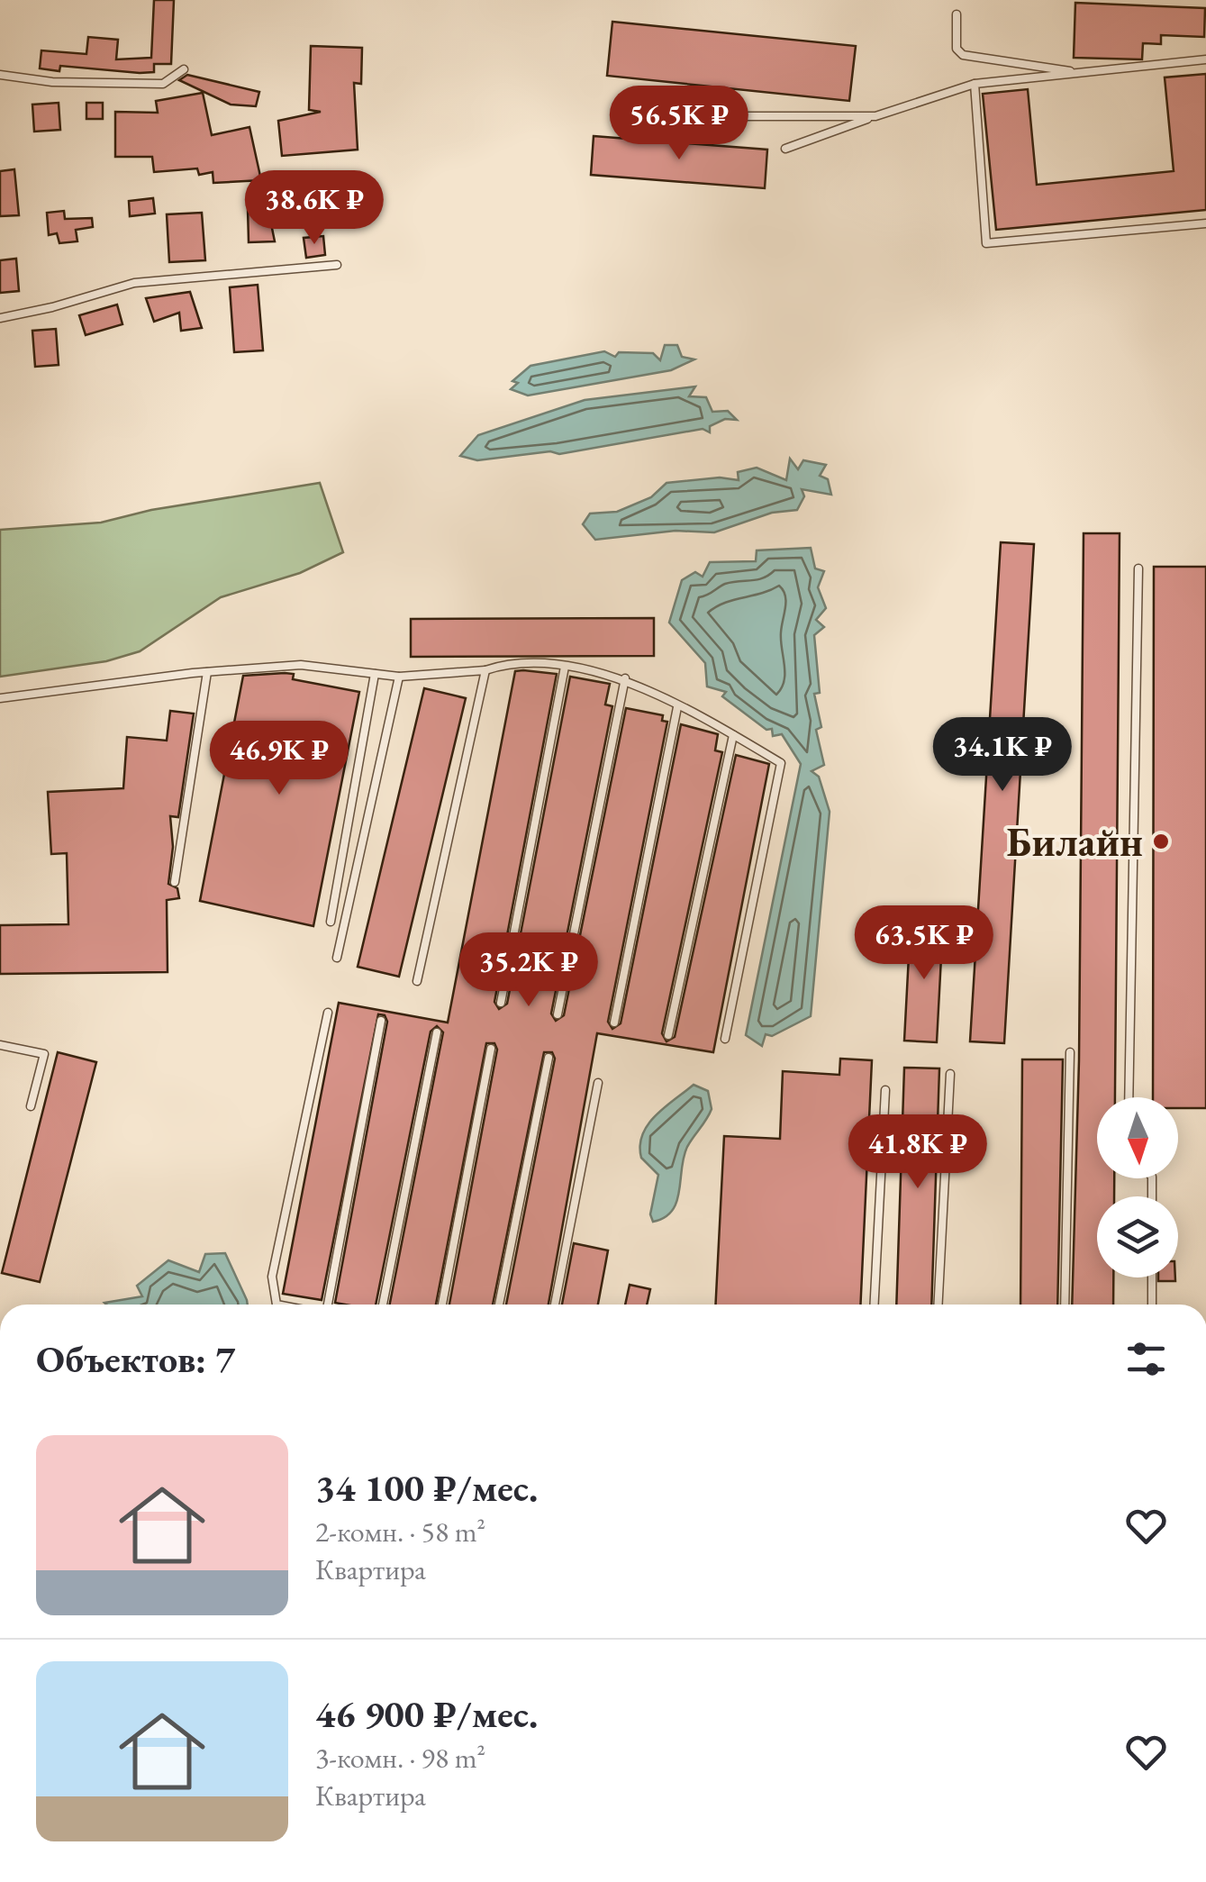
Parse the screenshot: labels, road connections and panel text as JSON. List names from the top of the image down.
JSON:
{
  "places": ["Билайн"],
  "north": "bottom",
  "page": {
    "price": [
      "56.5K ₽",
      "38.6K ₽",
      "34.1K ₽",
      "46.9K ₽",
      "63.5K ₽",
      "35.2K ₽",
      "41.8K ₽"
    ],
    "heading": "Объектов: 7",
    "list": [
      {
        "name": "34 100 ₽/мес.",
        "note": "2-комн. · 58 m² · Квартира"
      },
      {
        "name": "46 900 ₽/мес.",
        "note": "3-комн. · 98 m² · Квартира"
      }
    ]
  }
}
